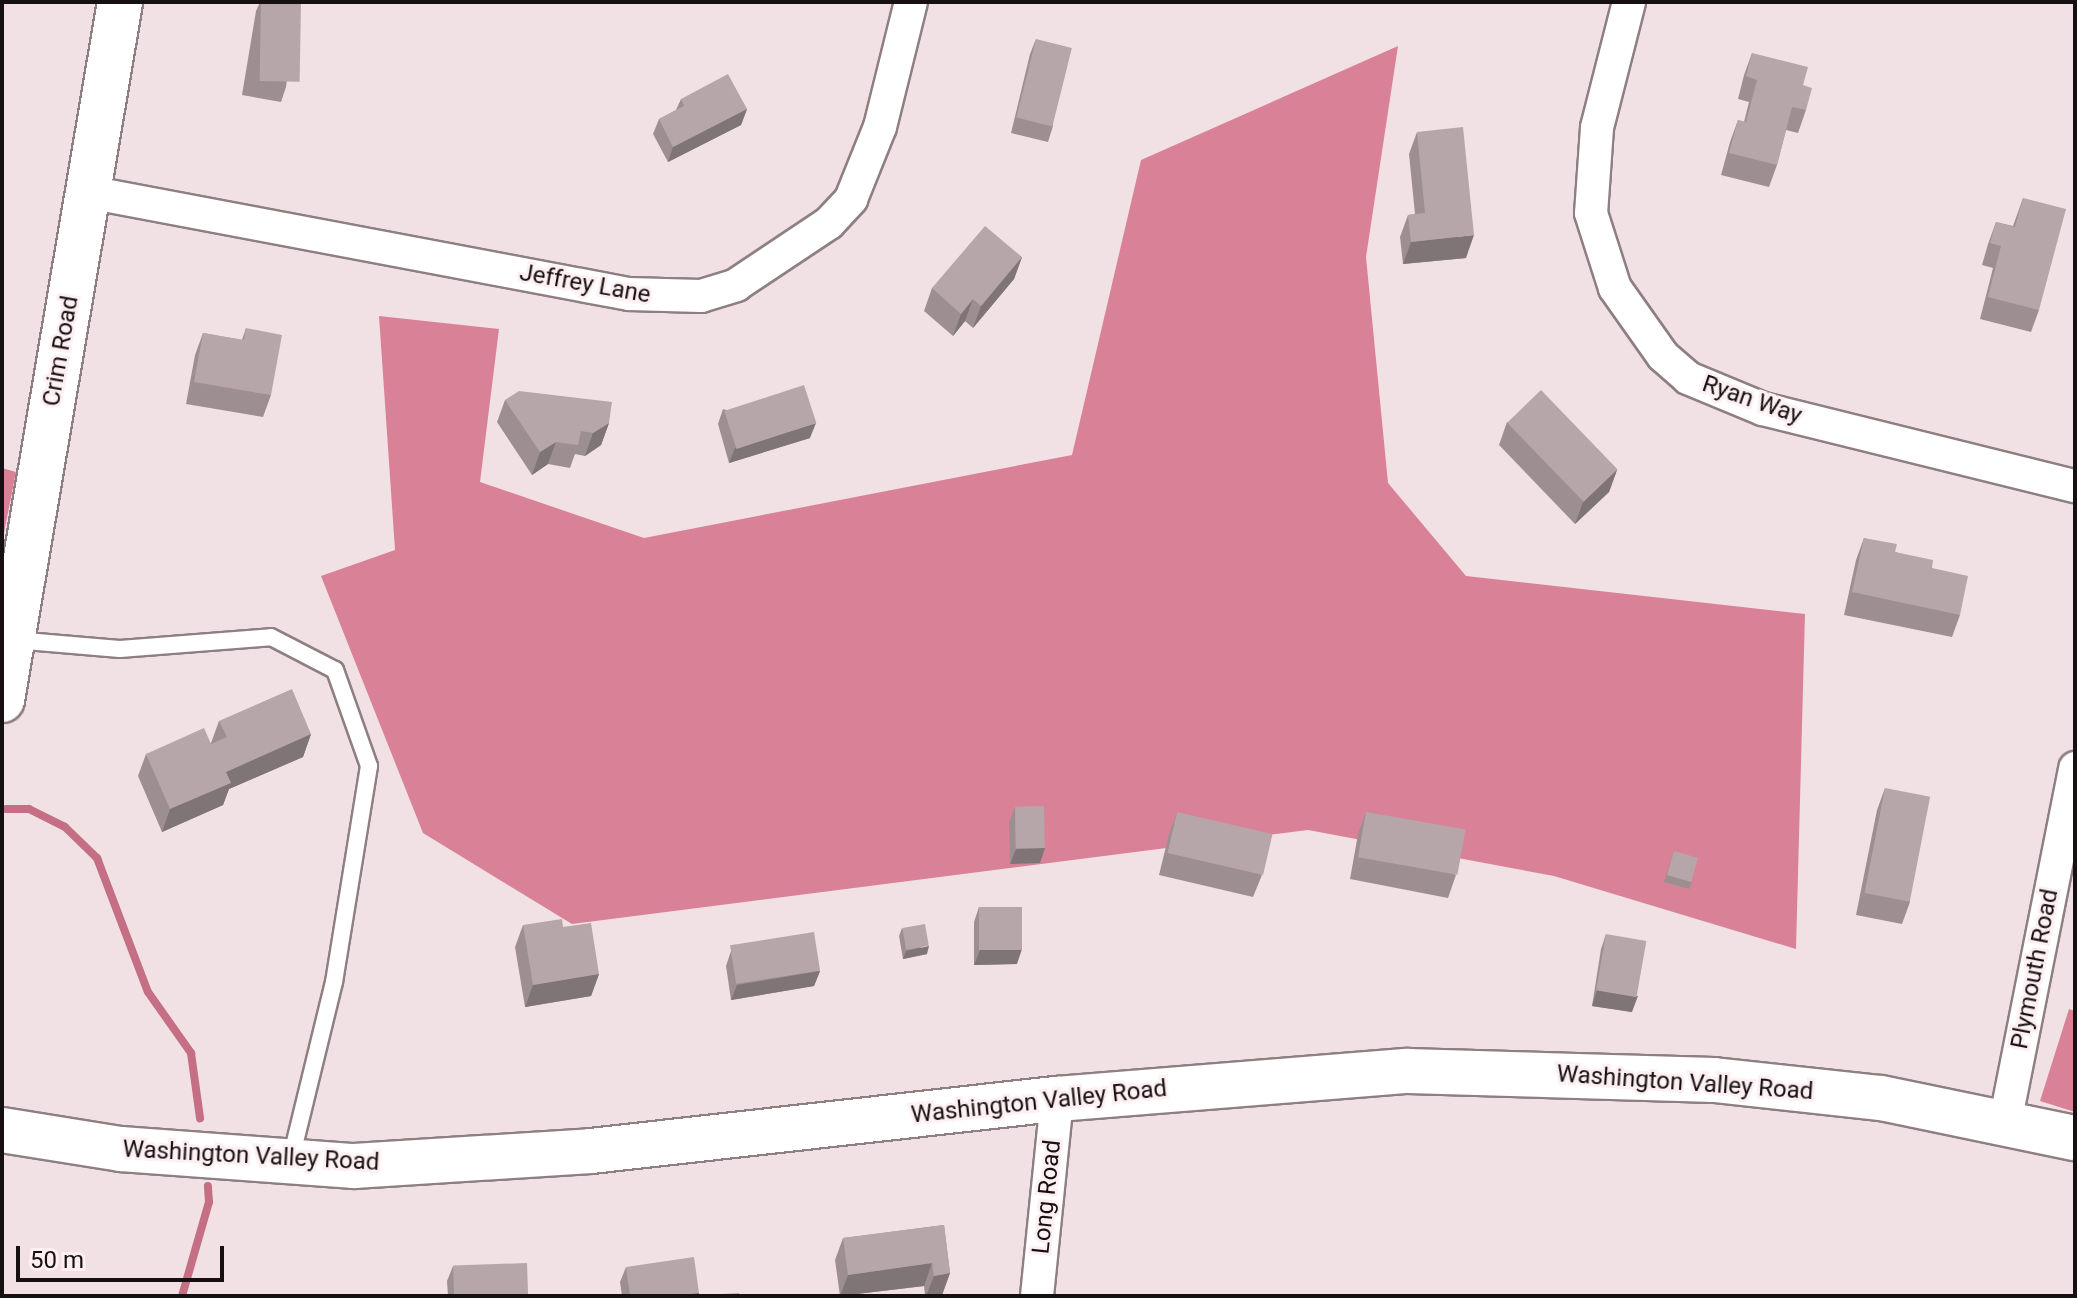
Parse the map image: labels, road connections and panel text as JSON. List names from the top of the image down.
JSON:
{
  "streets": {
    "street": [
      "Jeffrey Lane",
      "Crim Road",
      "Ryan Way",
      "Plymouth Road",
      "Washington Valley Road",
      "Long Road"
    ]
  },
  "crossings": [
    ["Jeffrey Lane", "Crim Road"],
    ["Plymouth Road", "Washington Valley Road"],
    ["Washington Valley Road", "Long Road"]
  ],
  "scale_bar": "50 m"
}
